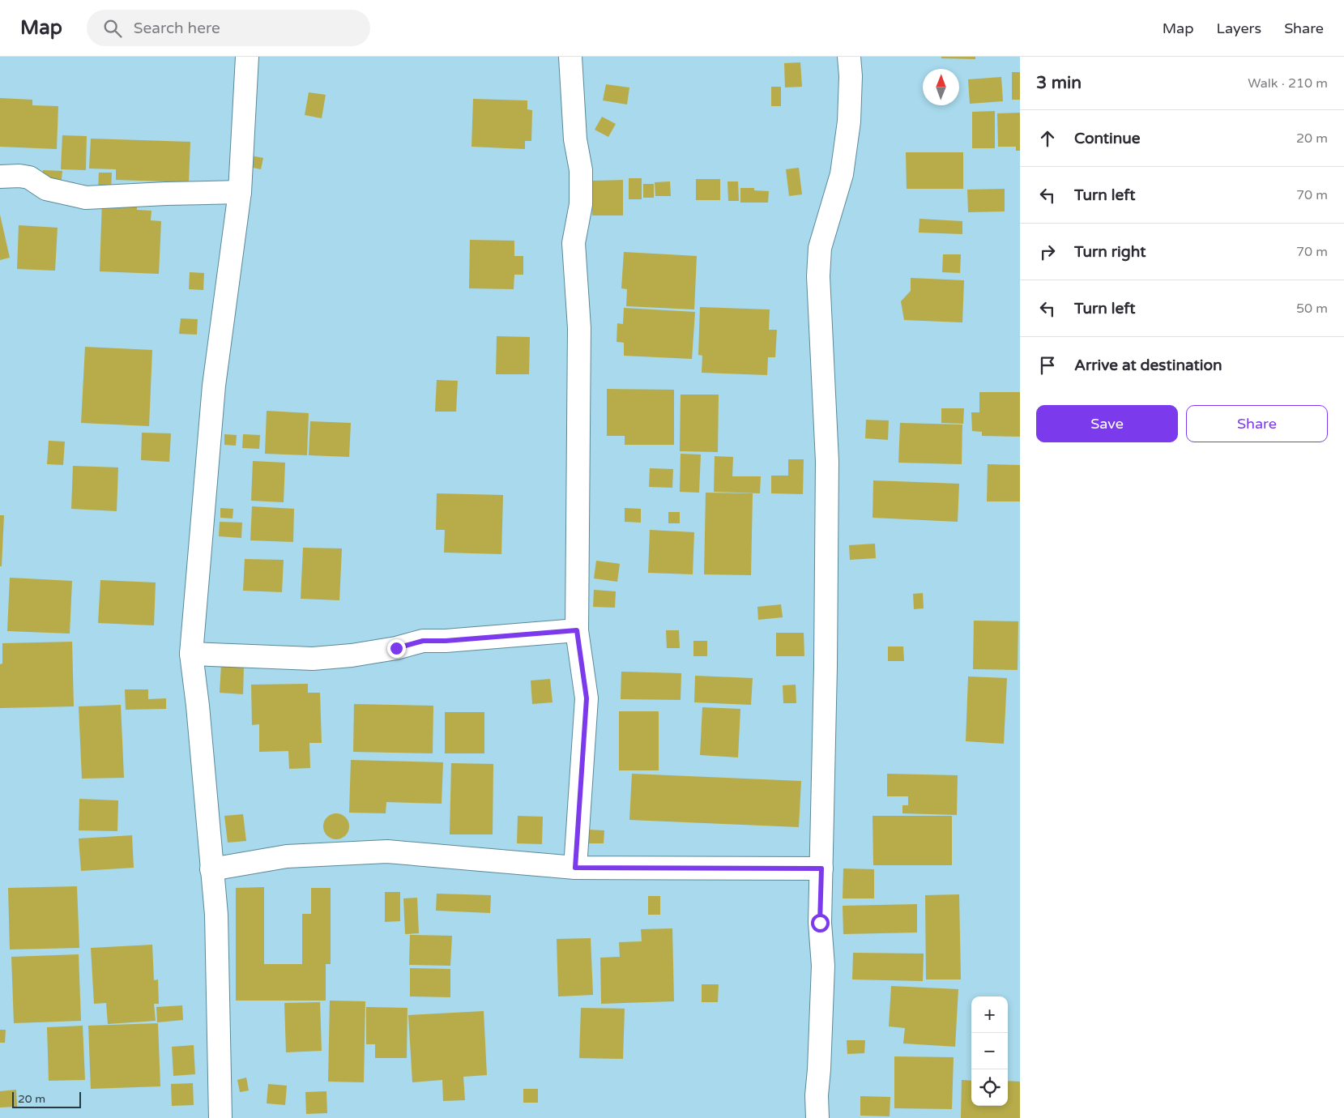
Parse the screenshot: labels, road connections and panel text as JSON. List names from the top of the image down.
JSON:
{
  "scale_bar": "20 m",
  "north": "top",
  "page": {
    "header": "Map",
    "search": "Search here",
    "nav": ["Map", "Layers", "Share"],
    "heading": ["3 min", "Walk · 210 m"],
    "list": [
      ["Continue", "20 m"],
      ["Turn left", "70 m"],
      ["Turn right", "70 m"],
      ["Turn left", "50 m"],
      "Arrive at destination"
    ],
    "buttons": ["Save", "Share"],
    "map_buttons": ["+", "−"],
    "scale": "20 m"
  }
}
